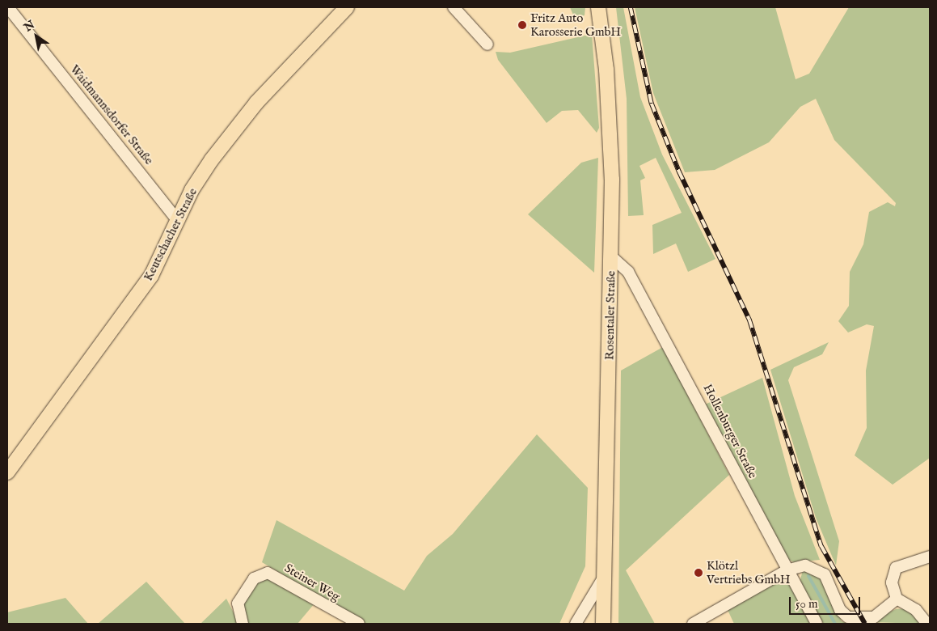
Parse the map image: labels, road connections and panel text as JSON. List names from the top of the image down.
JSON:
{
  "streets": {
    "main road": ["Keutschacher Straße", "Rosentaler Straße"],
    "street": ["Waidmannsdorfer Straße", "Hollenburger Straße", "Steiner Weg"]
  },
  "crossings": [
    ["Waidmannsdorfer Straße", "Keutschacher Straße"],
    ["Rosentaler Straße", "Hollenburger Straße"]
  ],
  "places": ["Fritz Auto Karosserie GmbH", "Klötzl Vertriebs GmbH"],
  "scale_bar": "50 m",
  "north": "top left"
}
